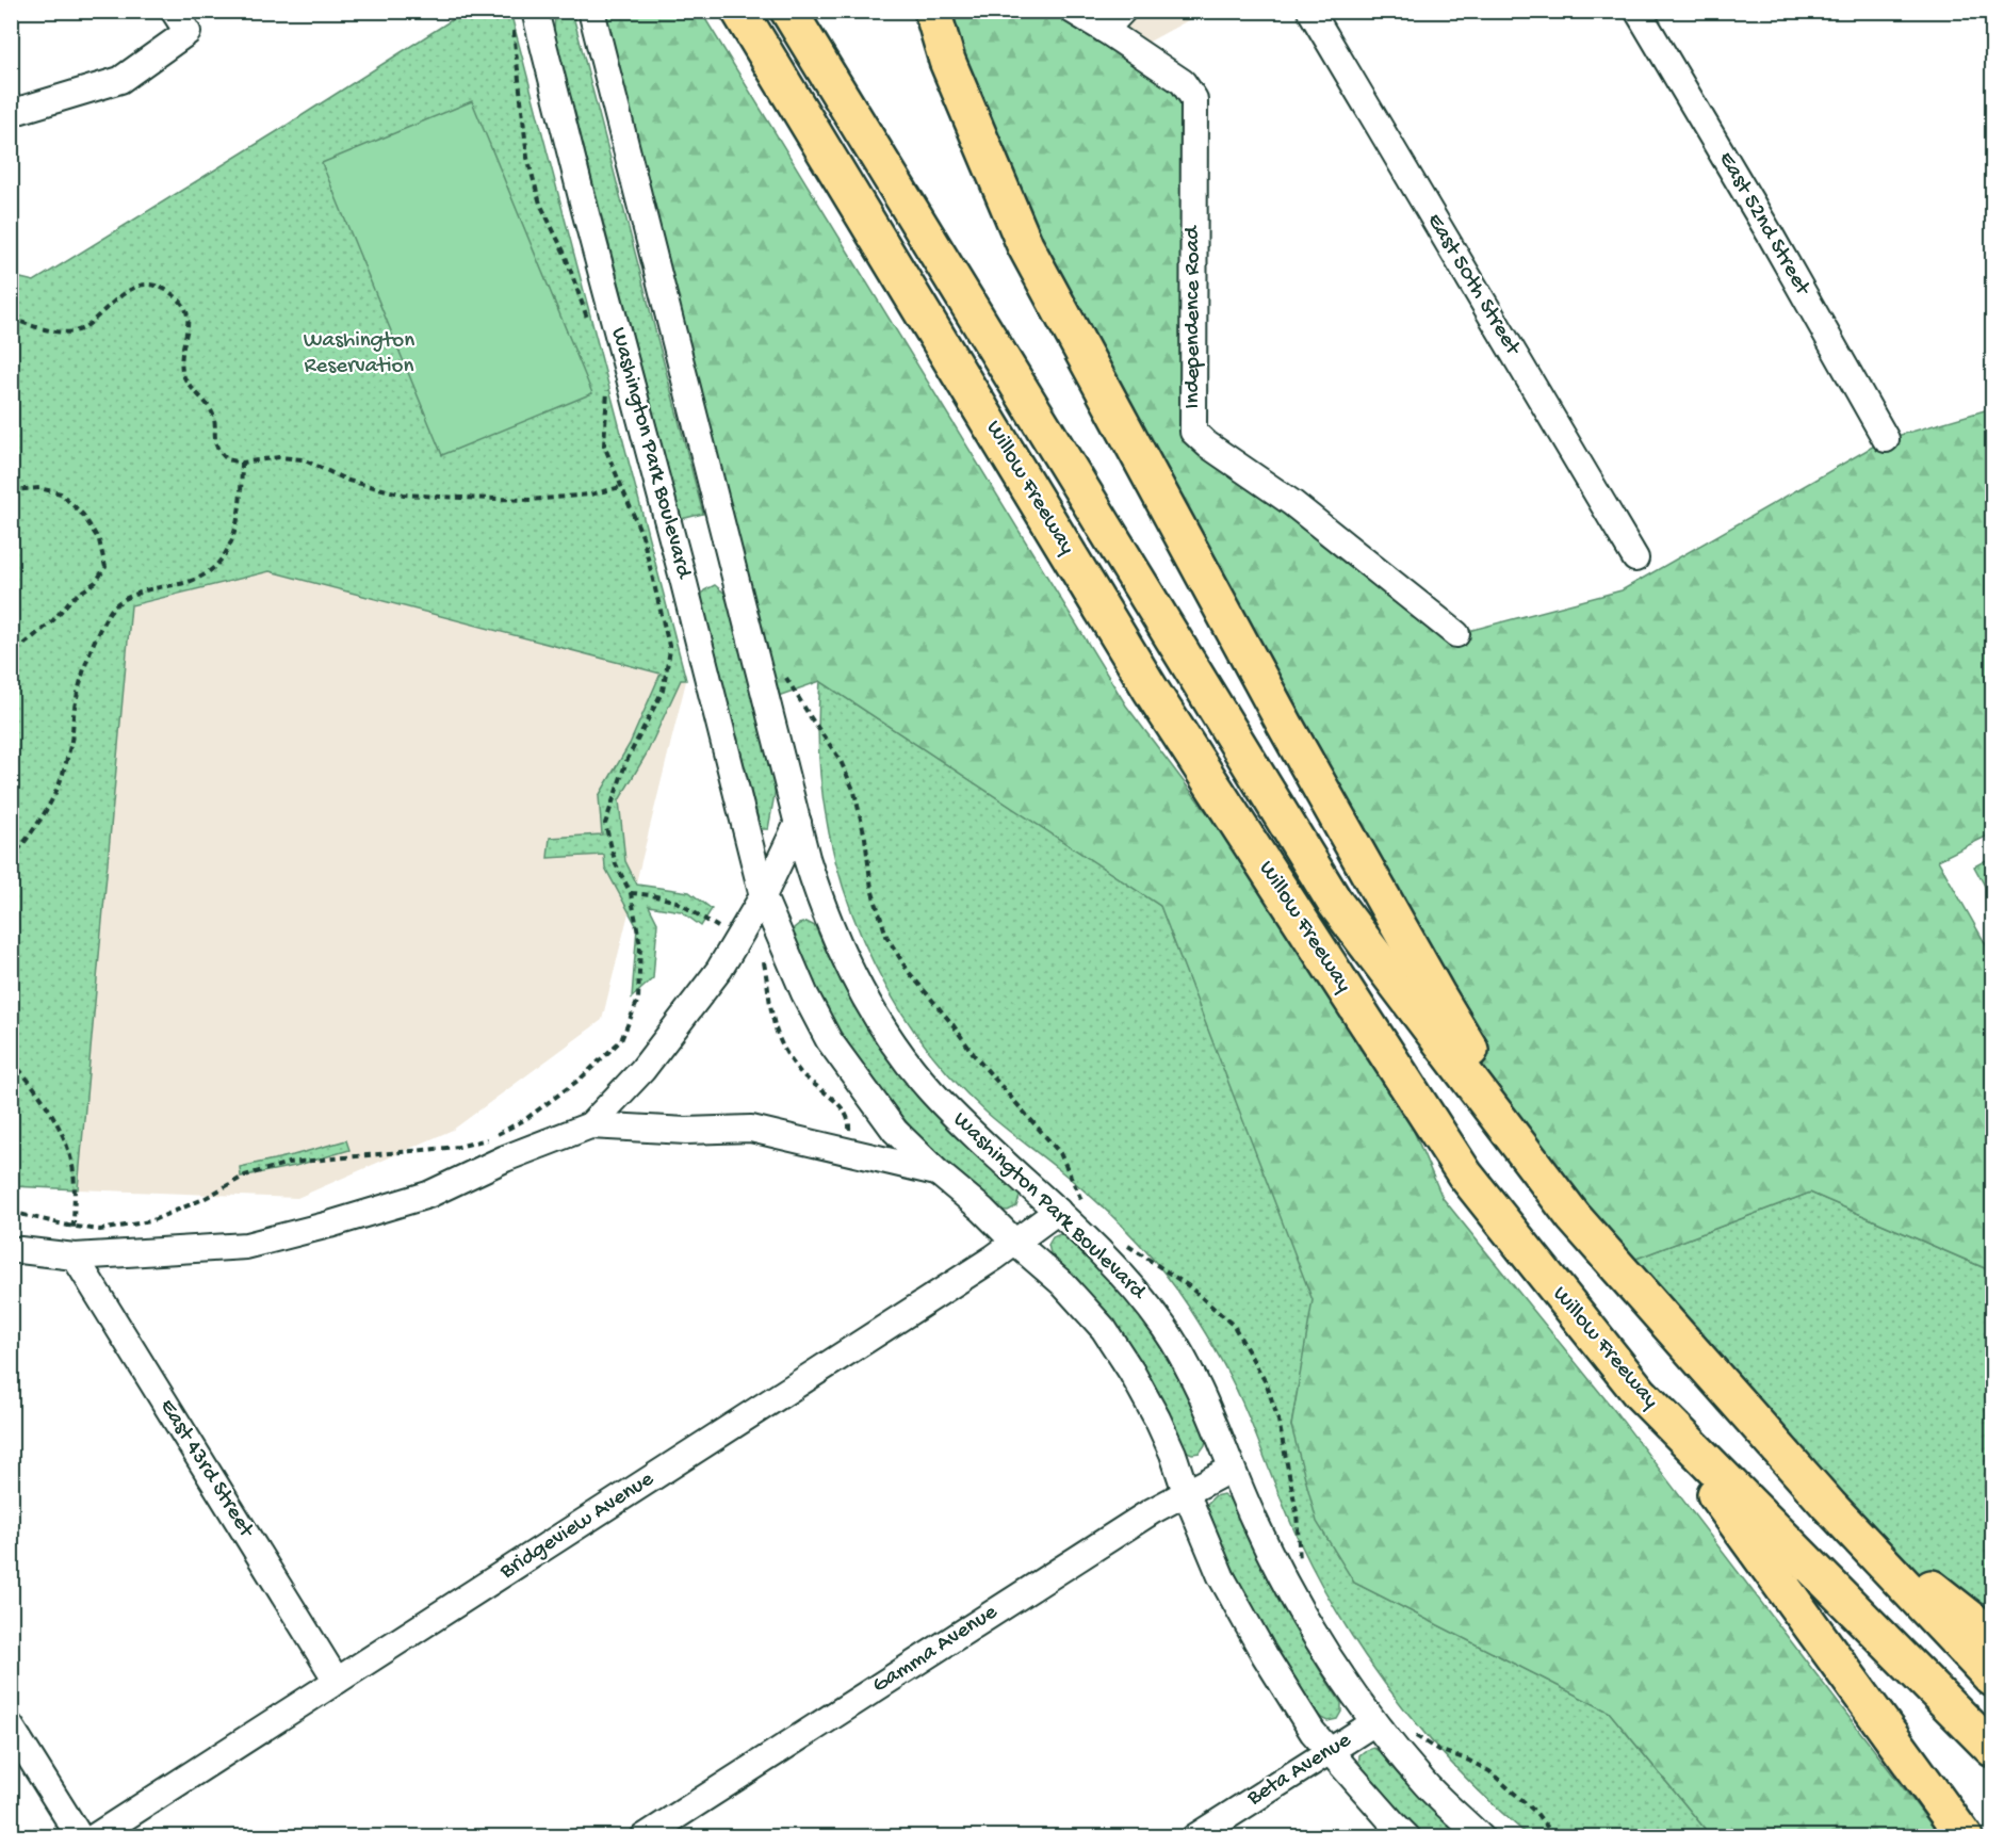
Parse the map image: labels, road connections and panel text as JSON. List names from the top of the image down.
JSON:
{
  "streets": {
    "highway": ["Willow Freeway"],
    "street": [
      "East 52nd Street",
      "East 50th Street",
      "Independence Road",
      "Washington Park Boulevard",
      "East 43rd Street",
      "Bridgeview Avenue",
      "Gamma Avenue",
      "Beta Avenue"
    ]
  },
  "crossings": [
    ["Washington Park Boulevard", "East 43rd Street"],
    ["Washington Park Boulevard", "Bridgeview Avenue"],
    ["Washington Park Boulevard", "Gamma Avenue"],
    ["Washington Park Boulevard", "Beta Avenue"],
    ["East 43rd Street", "Bridgeview Avenue"]
  ],
  "parks": ["Washington Reservation"]
}
